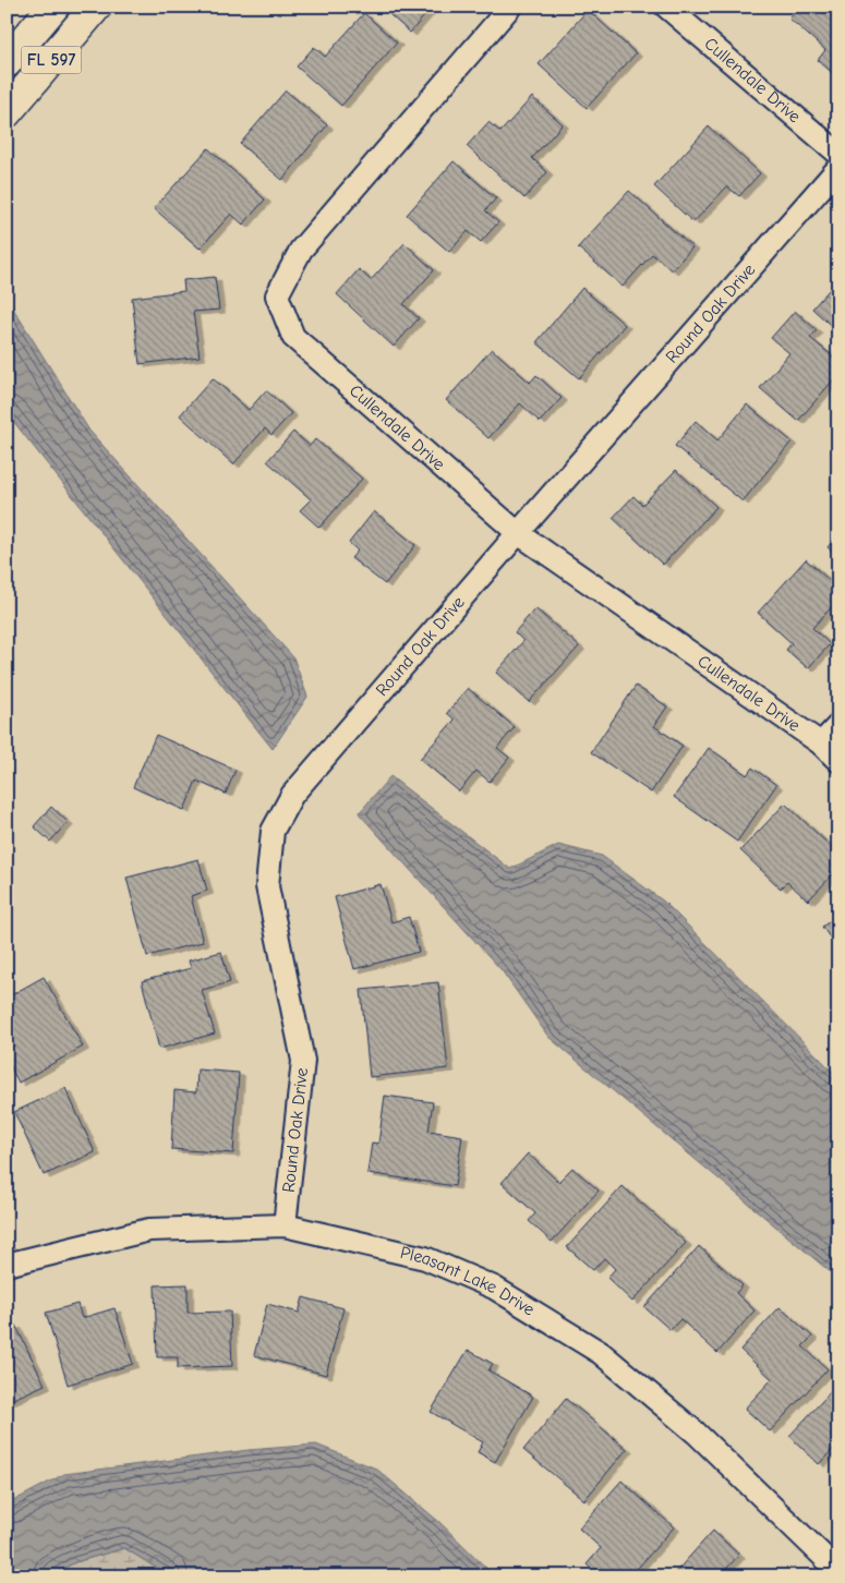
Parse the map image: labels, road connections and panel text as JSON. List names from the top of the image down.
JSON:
{
  "streets": {
    "main road": ["FL 597"],
    "street": ["Cullendale Drive", "Round Oak Drive", "Pleasant Lake Drive"]
  },
  "crossings": [
    ["Cullendale Drive", "Round Oak Drive"],
    ["Round Oak Drive", "Pleasant Lake Drive"]
  ]
}
